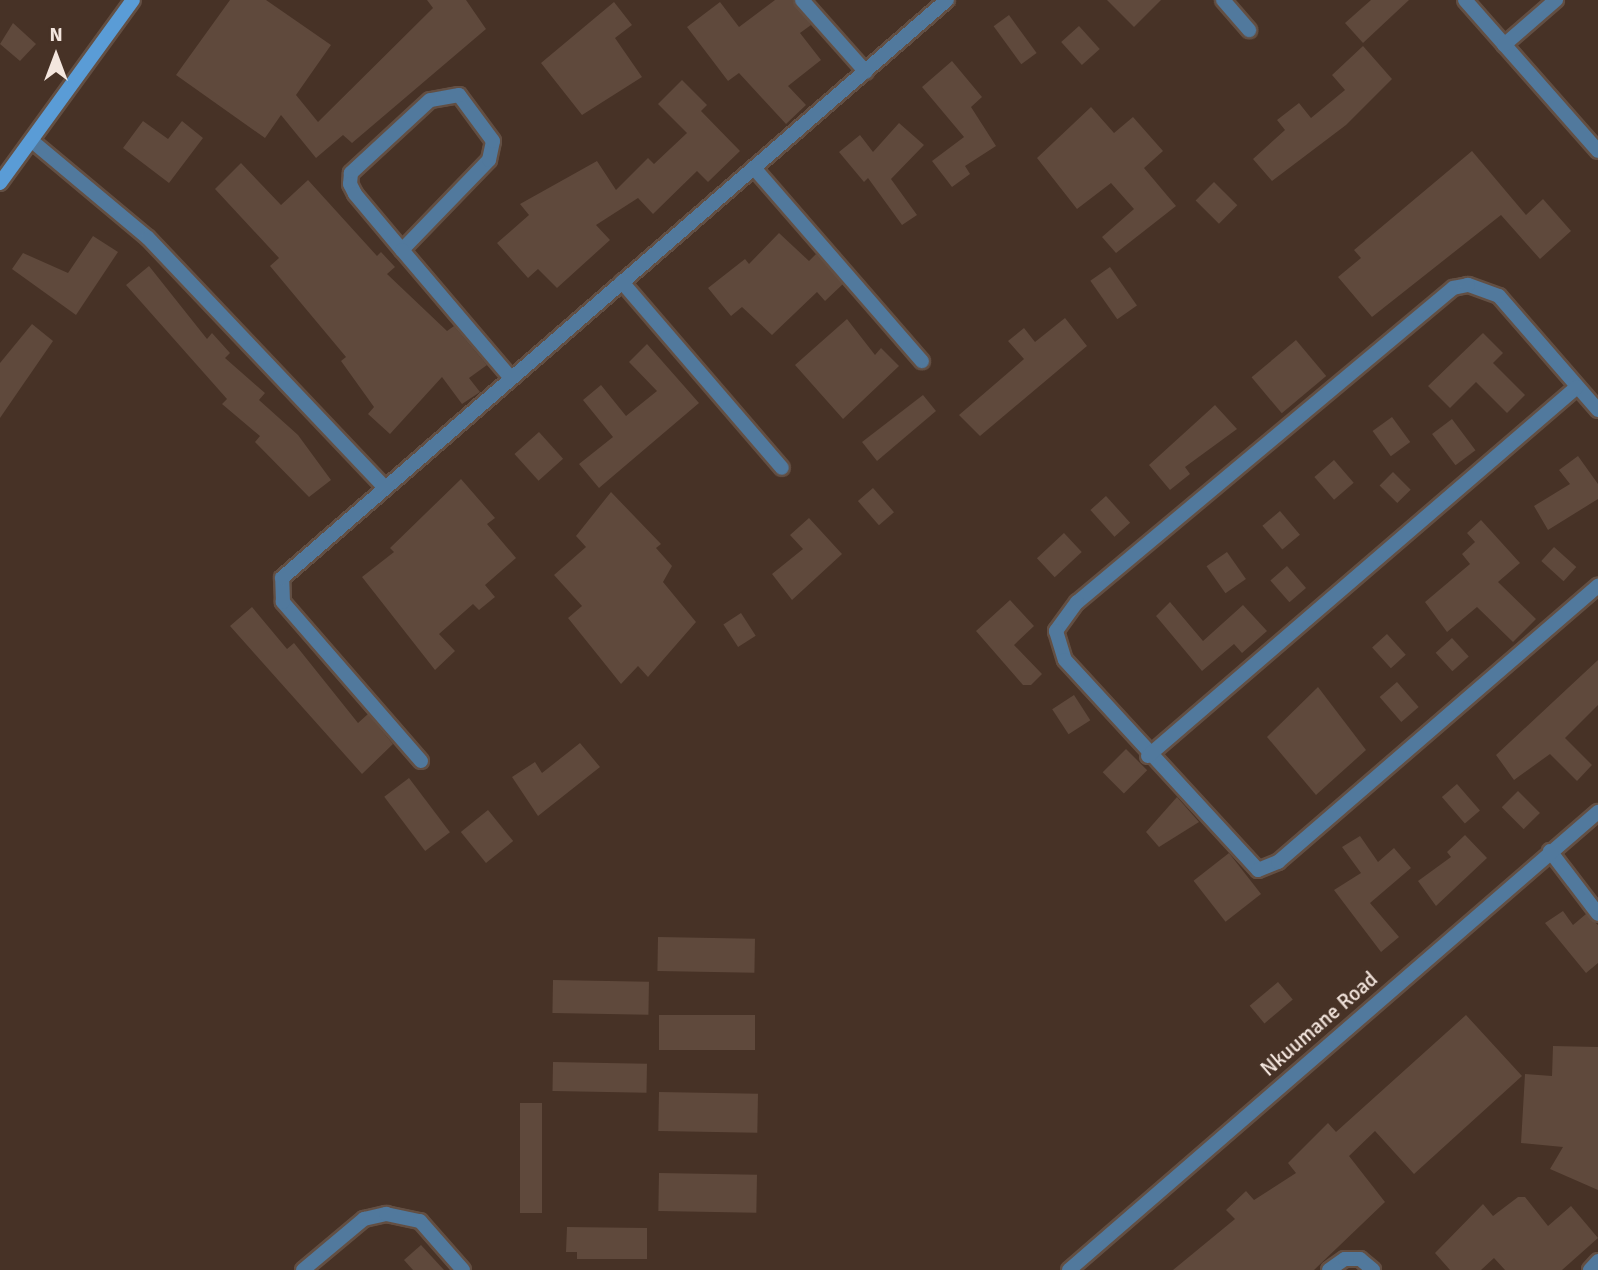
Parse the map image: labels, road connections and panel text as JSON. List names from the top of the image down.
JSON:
{
  "streets": {
    "street": ["Nkuumane Road"]
  },
  "north": "top"
}
